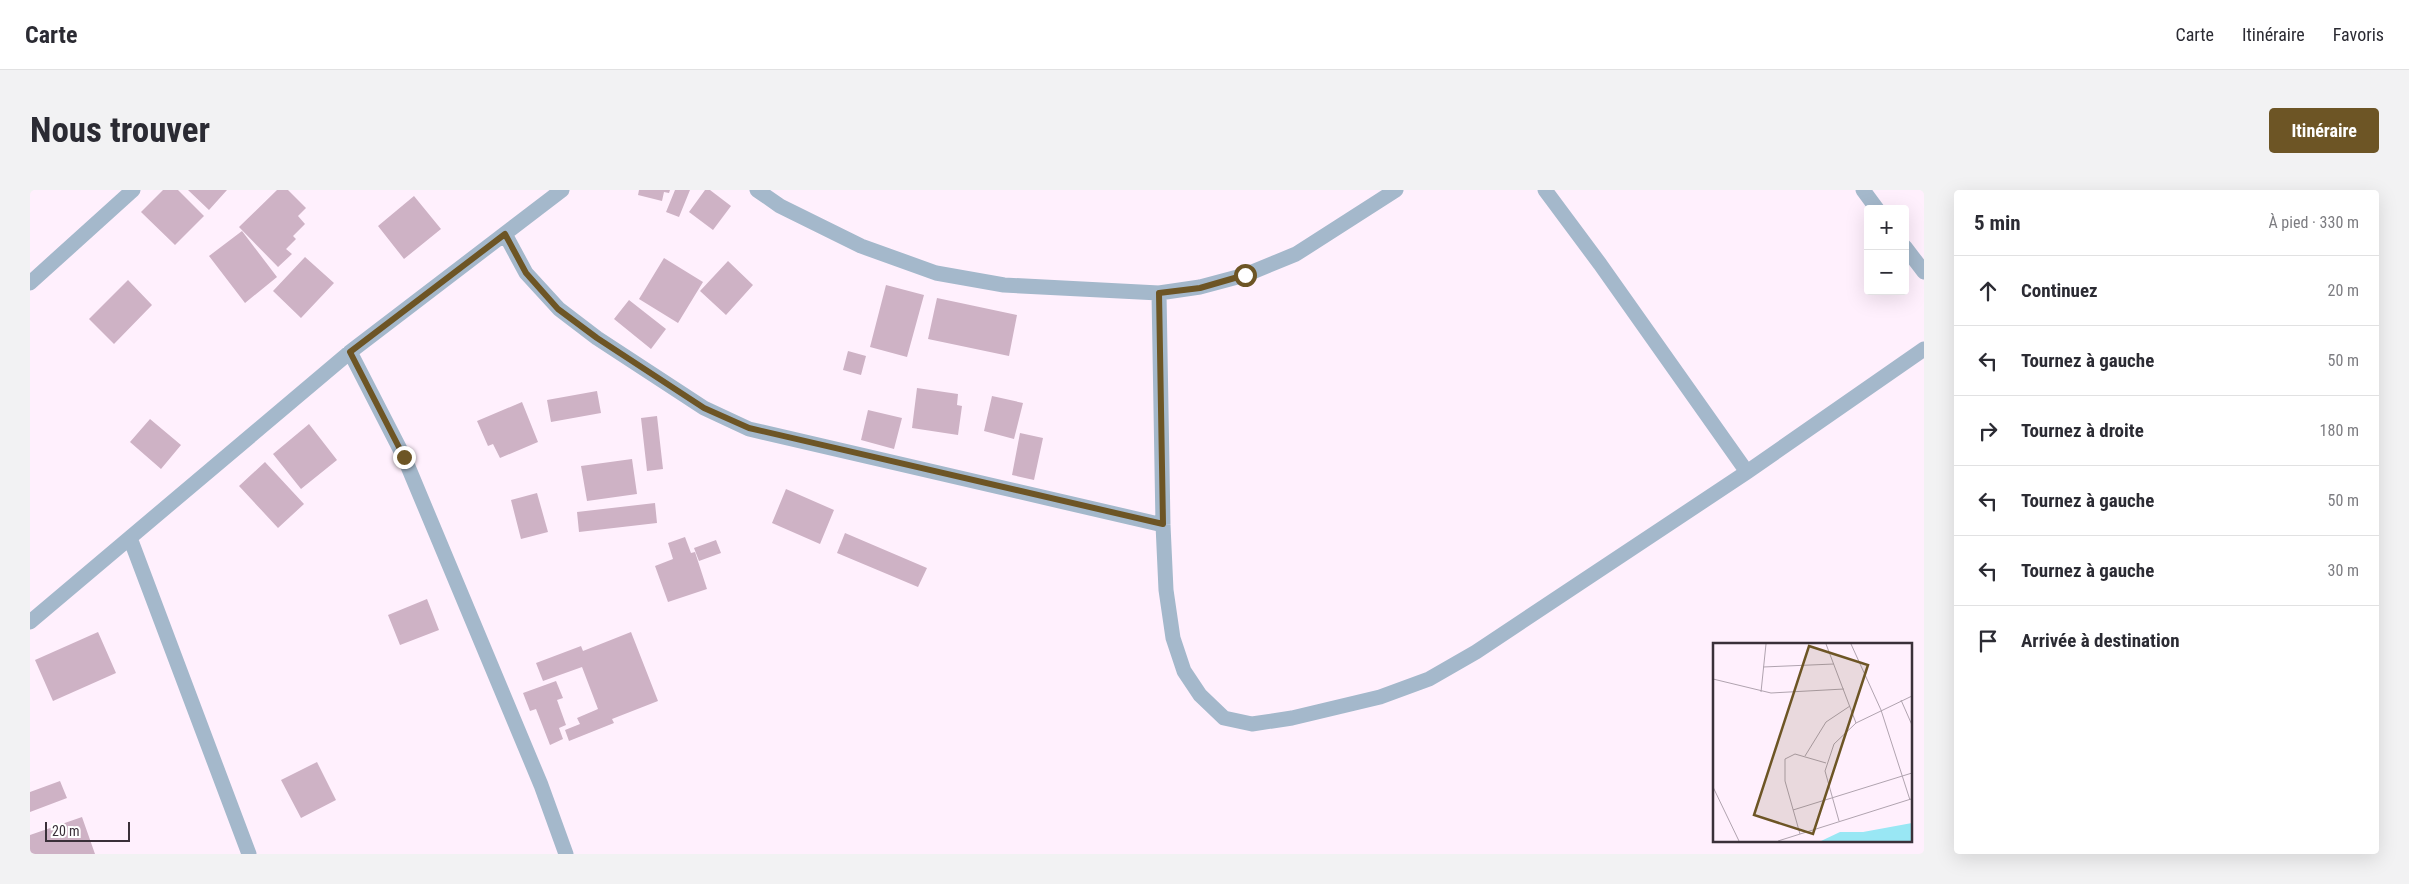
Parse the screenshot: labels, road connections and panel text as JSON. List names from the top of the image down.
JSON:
{
  "scale_bar": "20 m",
  "page": {
    "header": "Carte",
    "nav": ["Carte", "Itinéraire", "Favoris"],
    "buttons": "Itinéraire",
    "title": "Nous trouver",
    "heading": ["5 min", "À pied · 330 m"],
    "map_buttons": ["+", "−"],
    "list": [
      ["Continuez", "20 m"],
      ["Tournez à gauche", "50 m"],
      ["Tournez à droite", "180 m"],
      ["Tournez à gauche", "50 m"],
      ["Tournez à gauche", "30 m"],
      "Arrivée à destination"
    ],
    "scale": "20 m"
  }
}
